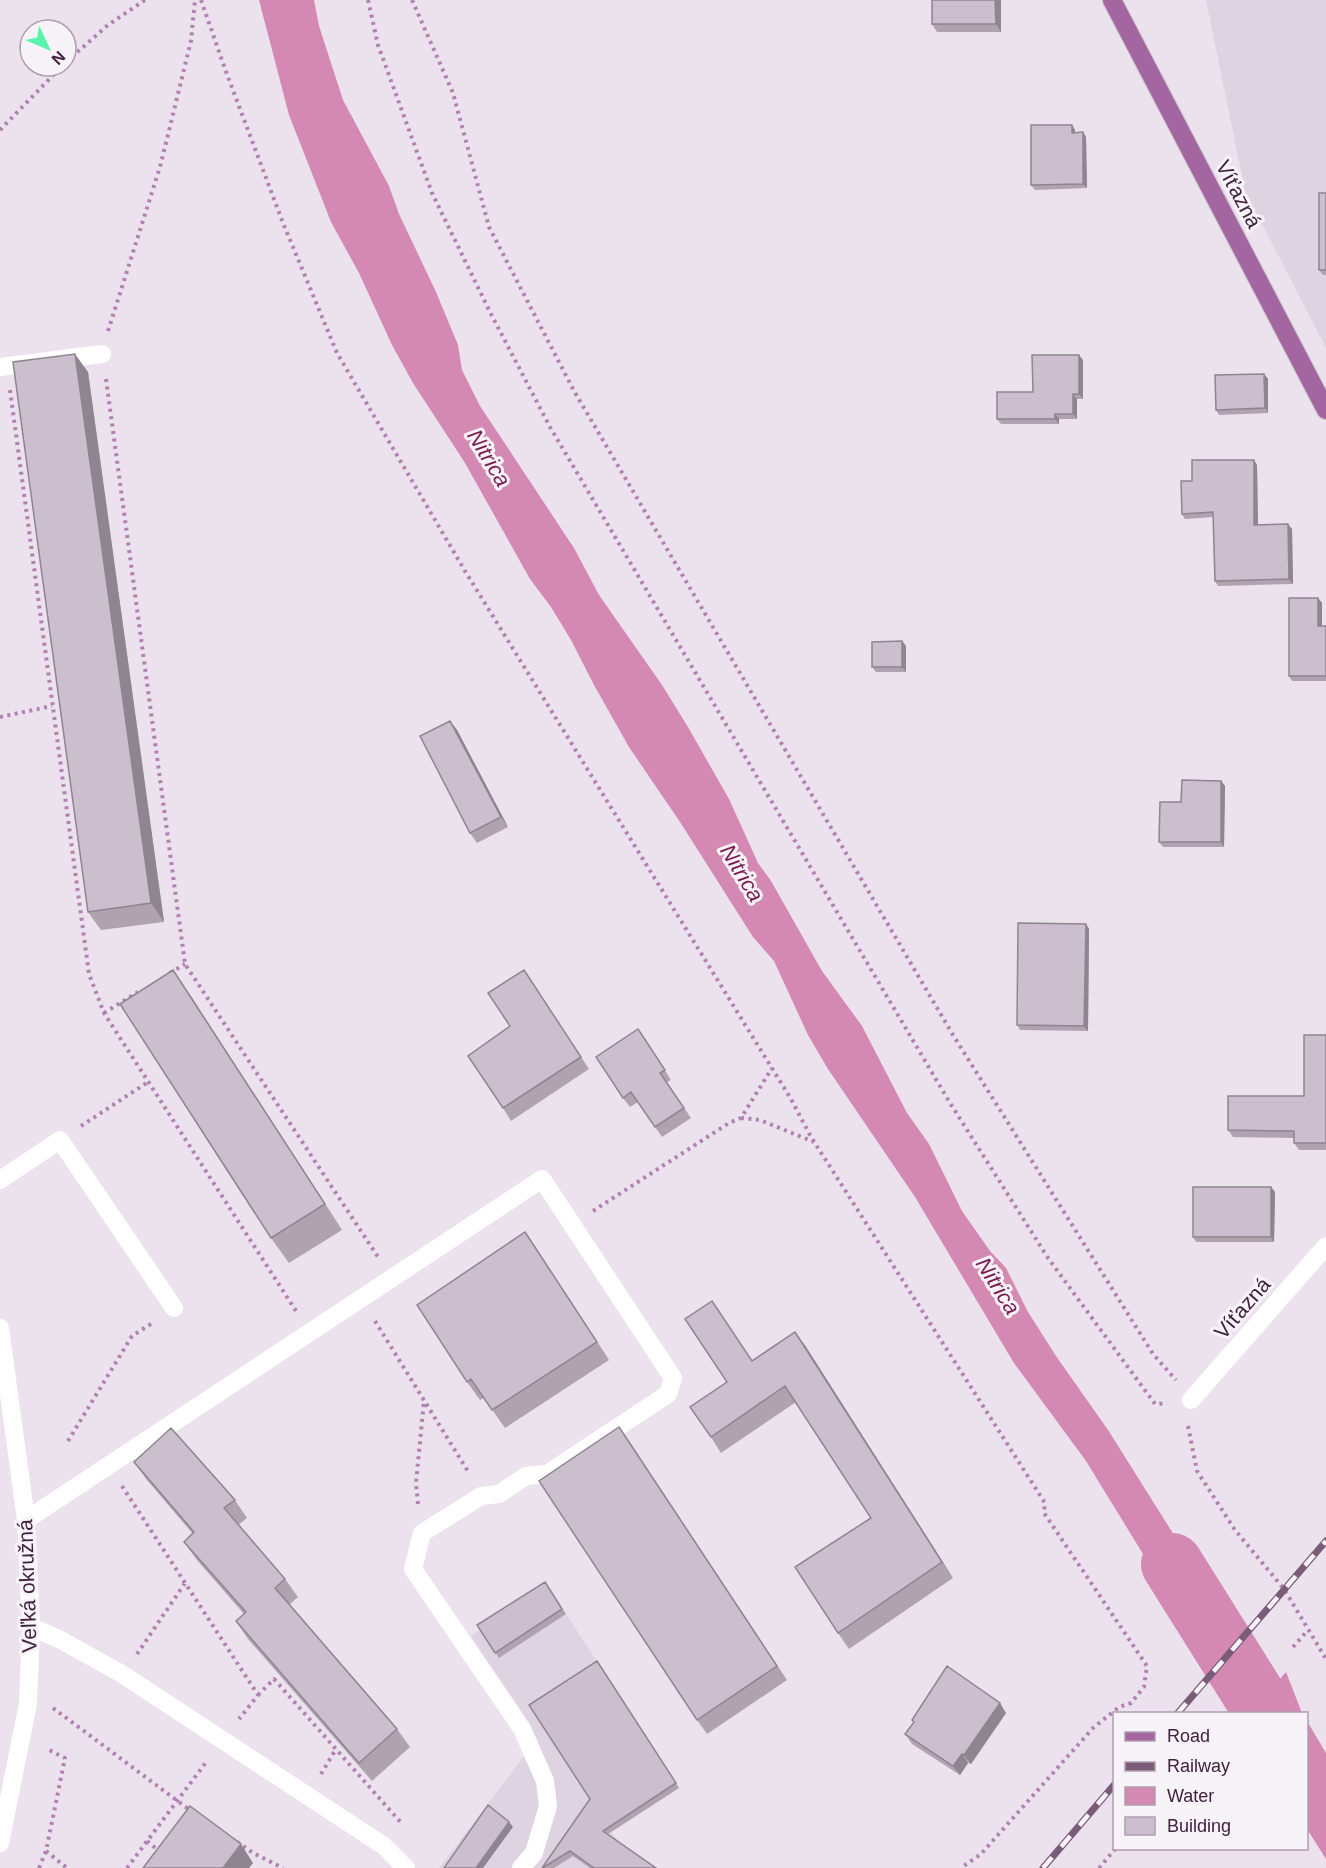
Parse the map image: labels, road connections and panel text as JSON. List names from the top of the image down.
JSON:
{
  "streets": {
    "main road": ["Víťazná"],
    "street": ["Veľká okružná"]
  },
  "water": ["Nitrica"],
  "legend": [
    "Road",
    "Railway",
    "Water",
    "Building"
  ],
  "north": "bottom right"
}
